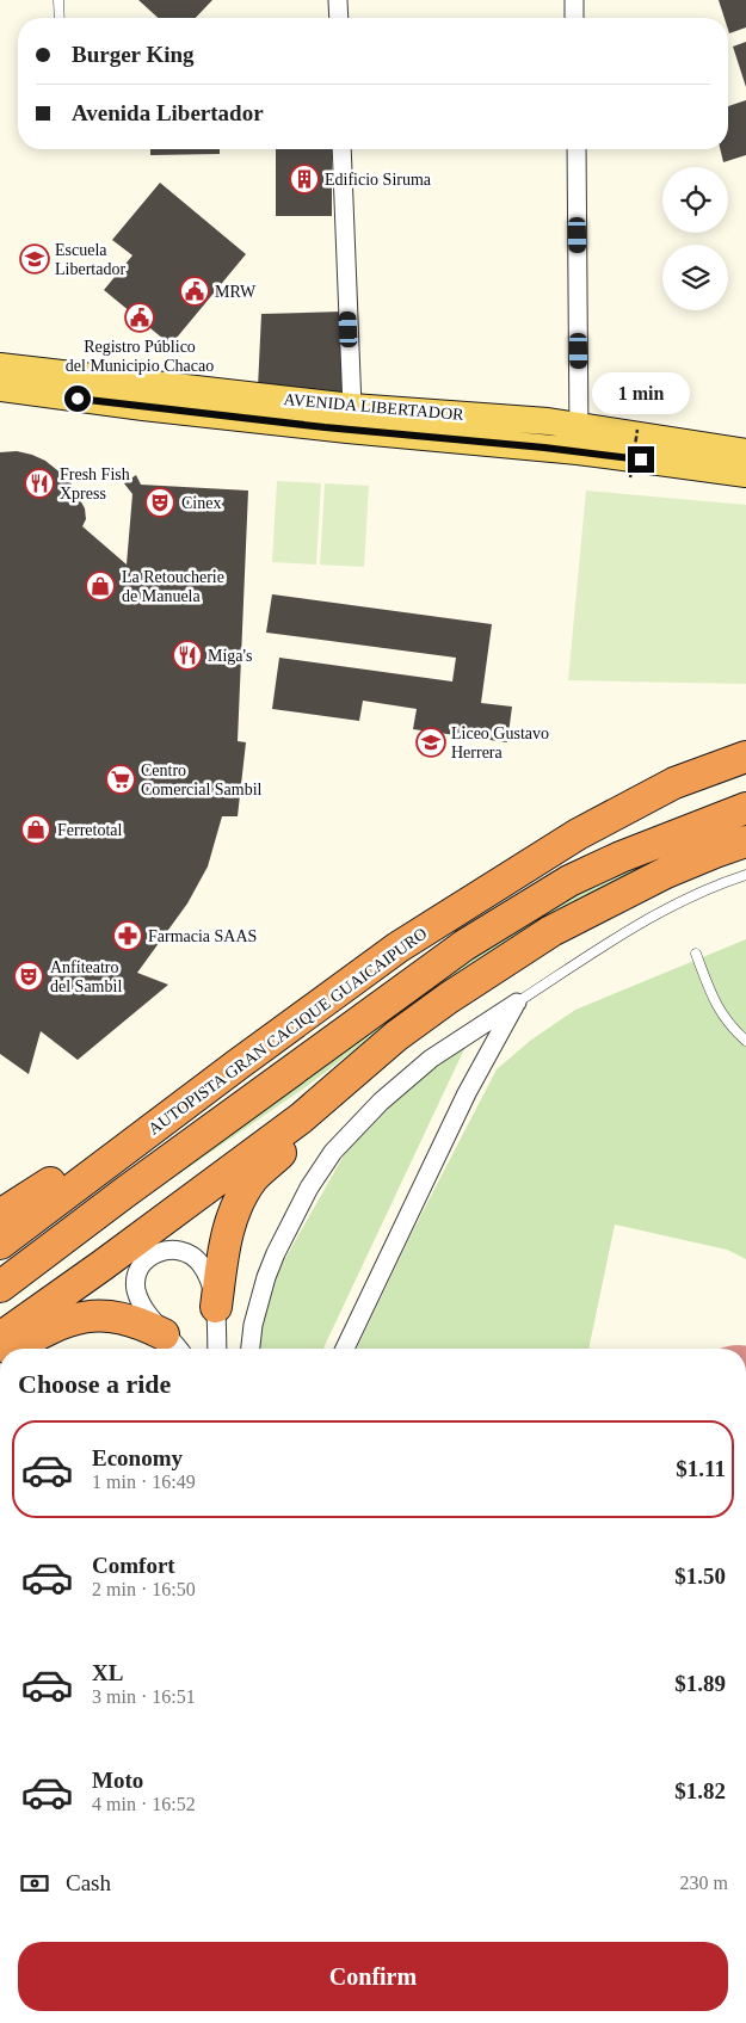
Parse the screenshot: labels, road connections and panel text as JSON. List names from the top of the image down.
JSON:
{
  "streets": {
    "highway": ["AUTOPISTA GRAN CACIQUE GUAICAIPURO"],
    "main road": ["AVENIDA LIBERTADOR"]
  },
  "places": {
    "building": ["Edificio Siruma"],
    "school or university": ["Escuela Libertador", "Liceo Gustavo Herrera"],
    "public building": ["MRW", "Registro Público del Municipio Chacao"],
    "restaurant": ["Fresh Fish Xpress", "Miga's"],
    "theatre": ["Cinex", "Anfiteatro del Sambil"],
    "shop": ["La Retoucherie de Manuela", "Ferretotal"],
    "supermarket": ["Centro Comercial Sambil"],
    "pharmacy": ["Farmacia SAAS"]
  },
  "page": {
    "banner": ["Burger King", "Avenida Libertador"],
    "bubble": "1 min",
    "heading": "Choose a ride",
    "list": [
      {
        "name": "Economy",
        "note": "1 min · 16:49",
        "value": "$1.11"
      },
      {
        "name": "Comfort",
        "note": "2 min · 16:50",
        "value": "$1.50"
      },
      {
        "name": "XL",
        "note": "3 min · 16:51",
        "value": "$1.89"
      },
      {
        "name": "Moto",
        "note": "4 min · 16:52",
        "value": "$1.82"
      }
    ],
    "pay": ["Cash", "230 m"],
    "buttons": "Confirm"
  }
}
